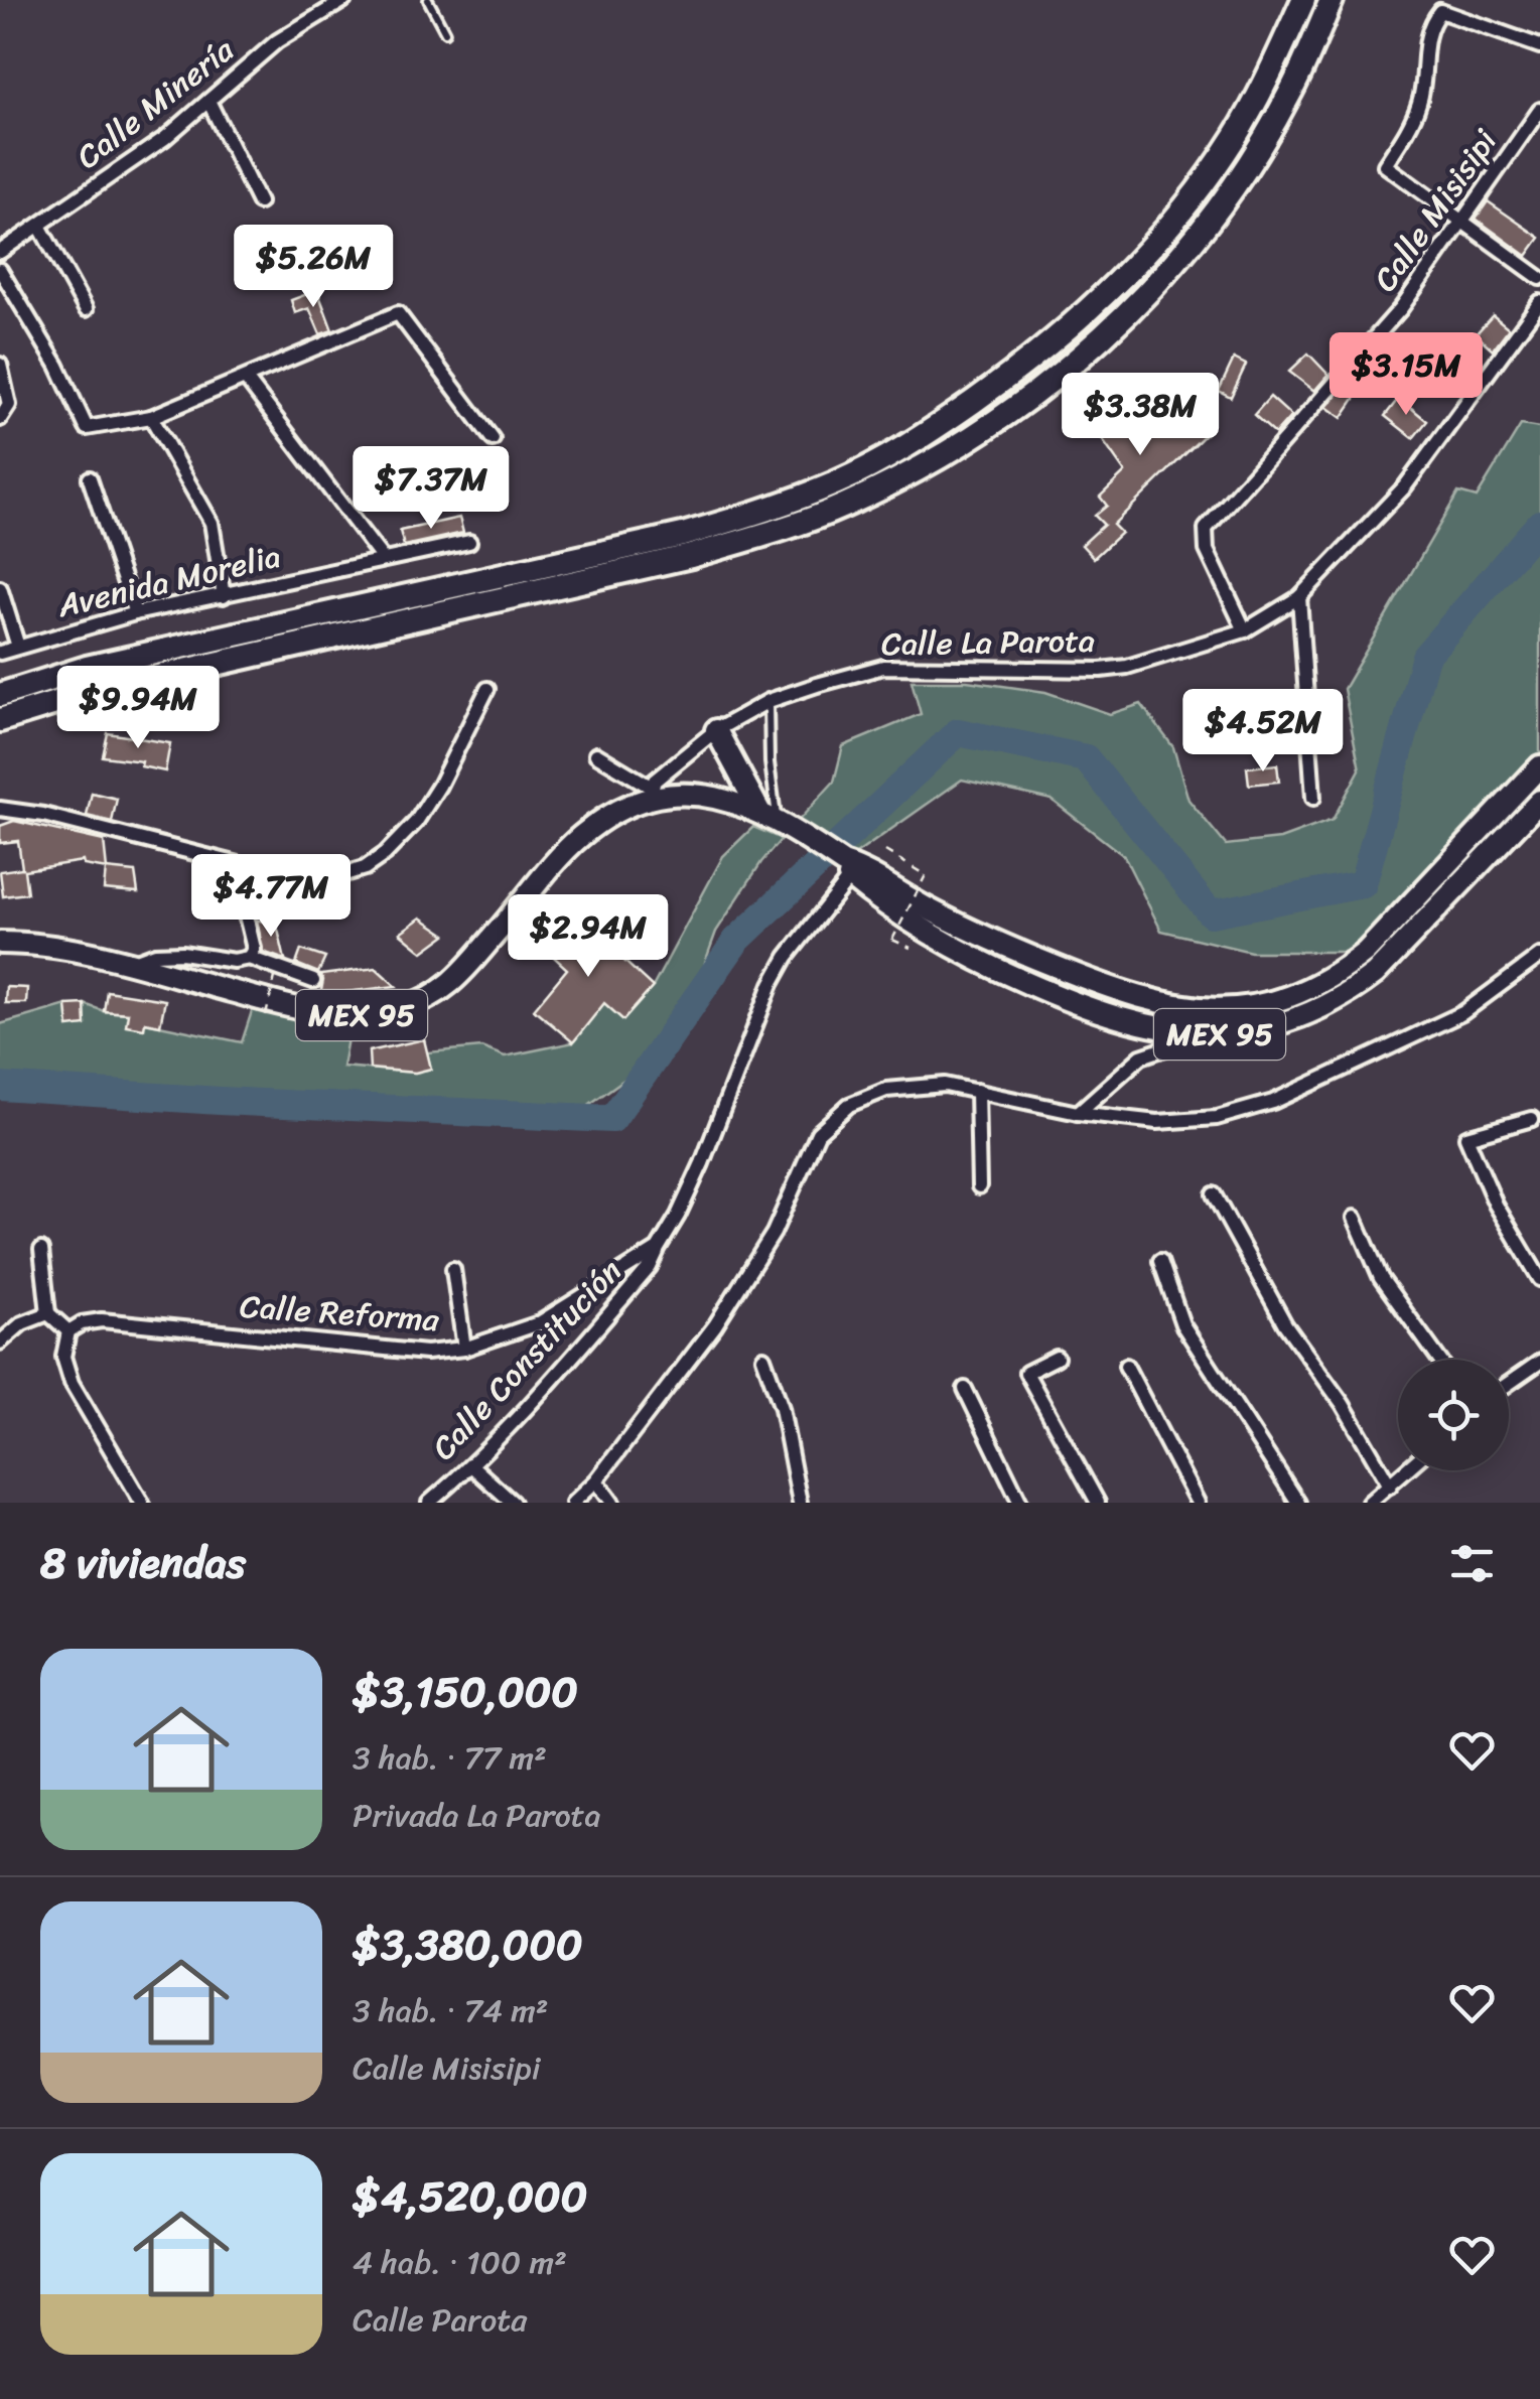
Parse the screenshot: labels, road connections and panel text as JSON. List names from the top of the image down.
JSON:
{
  "streets": {
    "main road": ["MEX 95"],
    "street": [
      "Calle Minería",
      "Calle Misisipi",
      "Avenida Morelia",
      "Calle La Parota",
      "Calle Reforma",
      "Calle Constitución"
    ]
  },
  "crossings": [
    ["Calle Misisipi", "Calle La Parota"],
    ["Calle La Parota", "MEX 95"],
    ["Calle Reforma", "Calle Constitución"]
  ],
  "page": {
    "price": [
      "$5.26M",
      "$3.15M",
      "$3.38M",
      "$7.37M",
      "$9.94M",
      "$4.52M",
      "$4.77M",
      "$2.94M"
    ],
    "heading": "8 viviendas",
    "list": [
      {
        "name": "$3,150,000",
        "note": "3 hab. · 77 m² · Privada La Parota"
      },
      {
        "name": "$3,380,000",
        "note": "3 hab. · 74 m² · Calle Misisipi"
      },
      {
        "name": "$4,520,000",
        "note": "4 hab. · 100 m² · Calle Parota"
      }
    ]
  }
}
